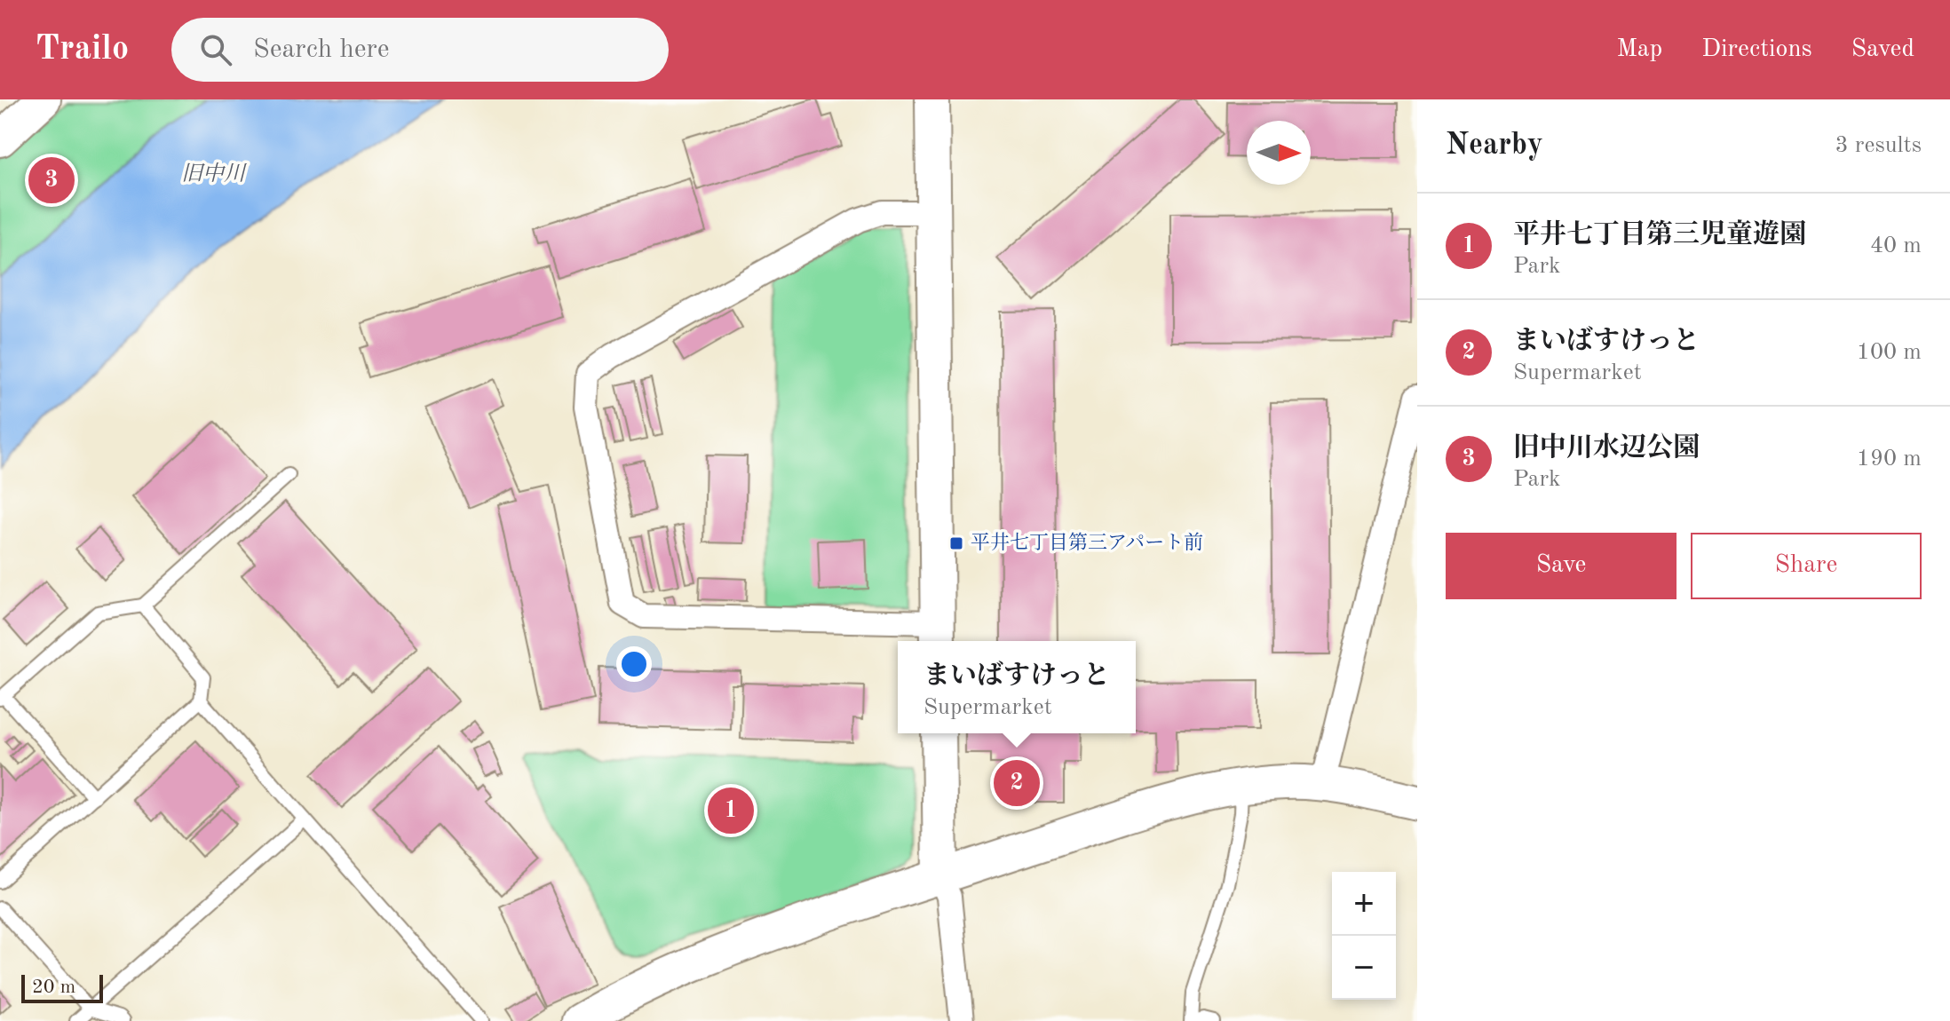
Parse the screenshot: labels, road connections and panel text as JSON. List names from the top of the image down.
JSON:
{
  "water": ["旧中川"],
  "places": {
    "transit": ["平井七丁目第三アパート前"]
  },
  "scale_bar": "20 m",
  "north": "right",
  "page": {
    "header": "Trailo",
    "search": "Search here",
    "nav": ["Map", "Directions", "Saved"],
    "heading": ["Nearby", "3 results"],
    "pins": ["3", "2", "1"],
    "list": [
      {
        "mark": "1",
        "name": "平井七丁目第三児童遊園",
        "note": "Park",
        "value": "40 m"
      },
      {
        "mark": "2",
        "name": "まいばすけっと",
        "note": "Supermarket",
        "value": "100 m"
      },
      {
        "mark": "3",
        "name": "旧中川水辺公園",
        "note": "Park",
        "value": "190 m"
      }
    ],
    "buttons": ["Save", "Share"],
    "popup": ["まいばすけっと", "Supermarket"],
    "map_buttons": ["+", "−"],
    "scale": "20 m"
  }
}
